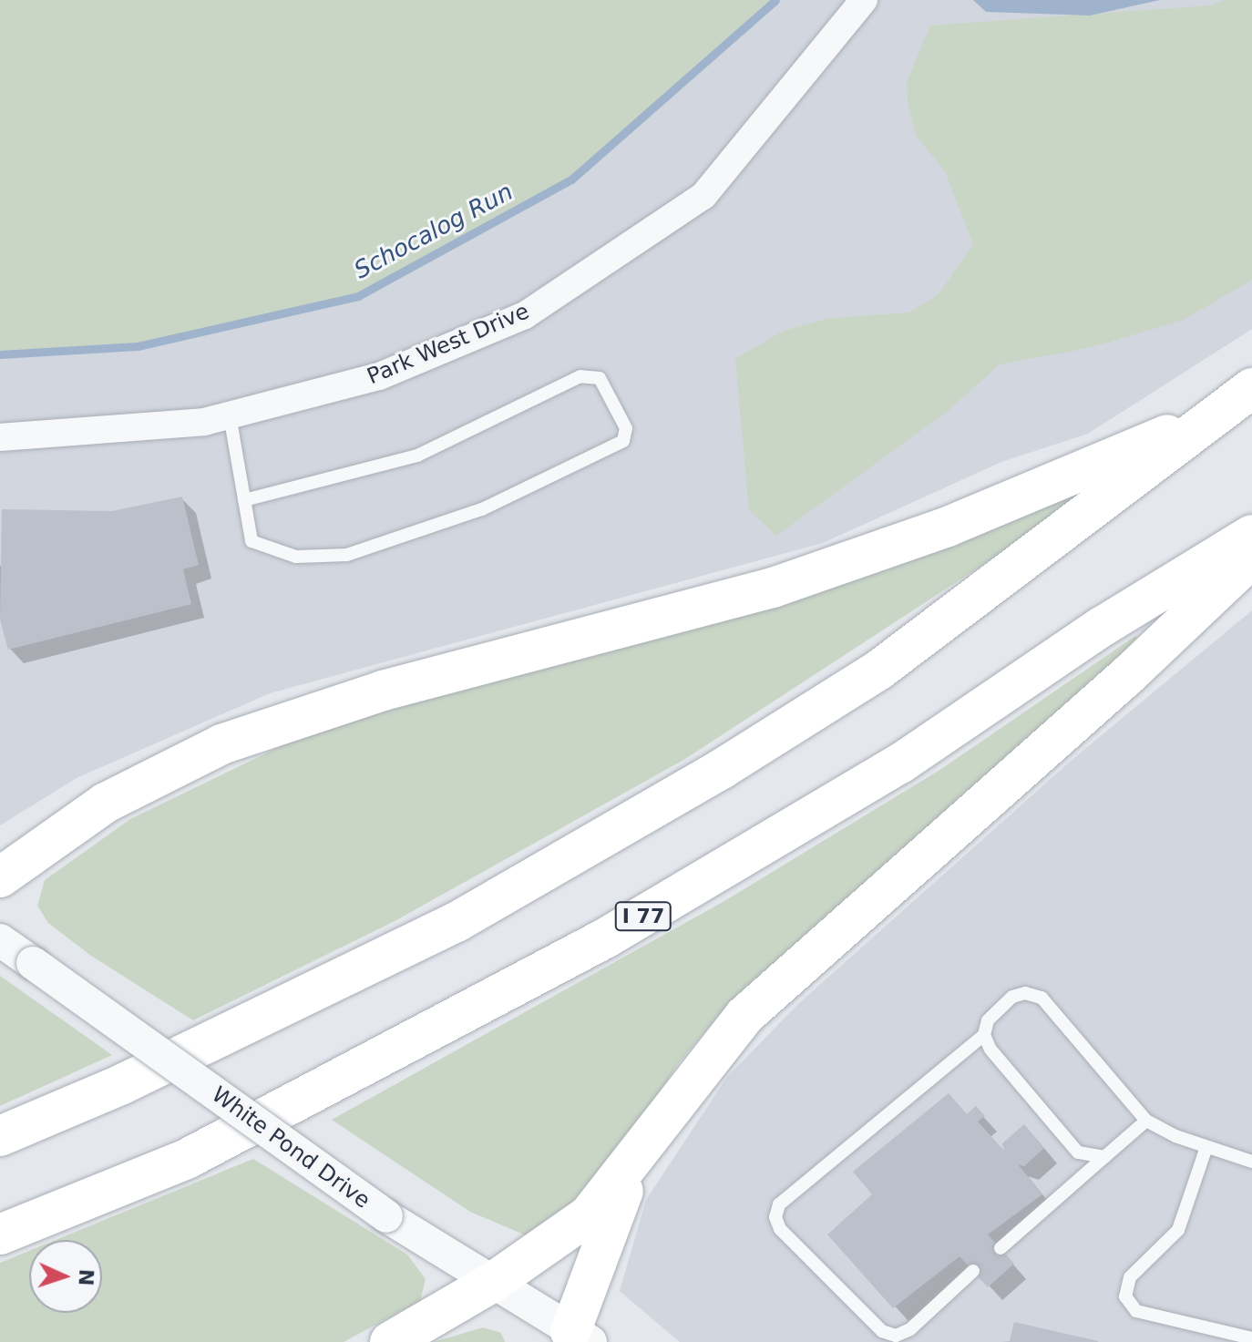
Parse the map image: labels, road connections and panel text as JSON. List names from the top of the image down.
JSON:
{
  "streets": {
    "highway": ["I 77"],
    "street": ["Park West Drive", "White Pond Drive"]
  },
  "water": ["Schocalog Run"],
  "north": "right"
}
